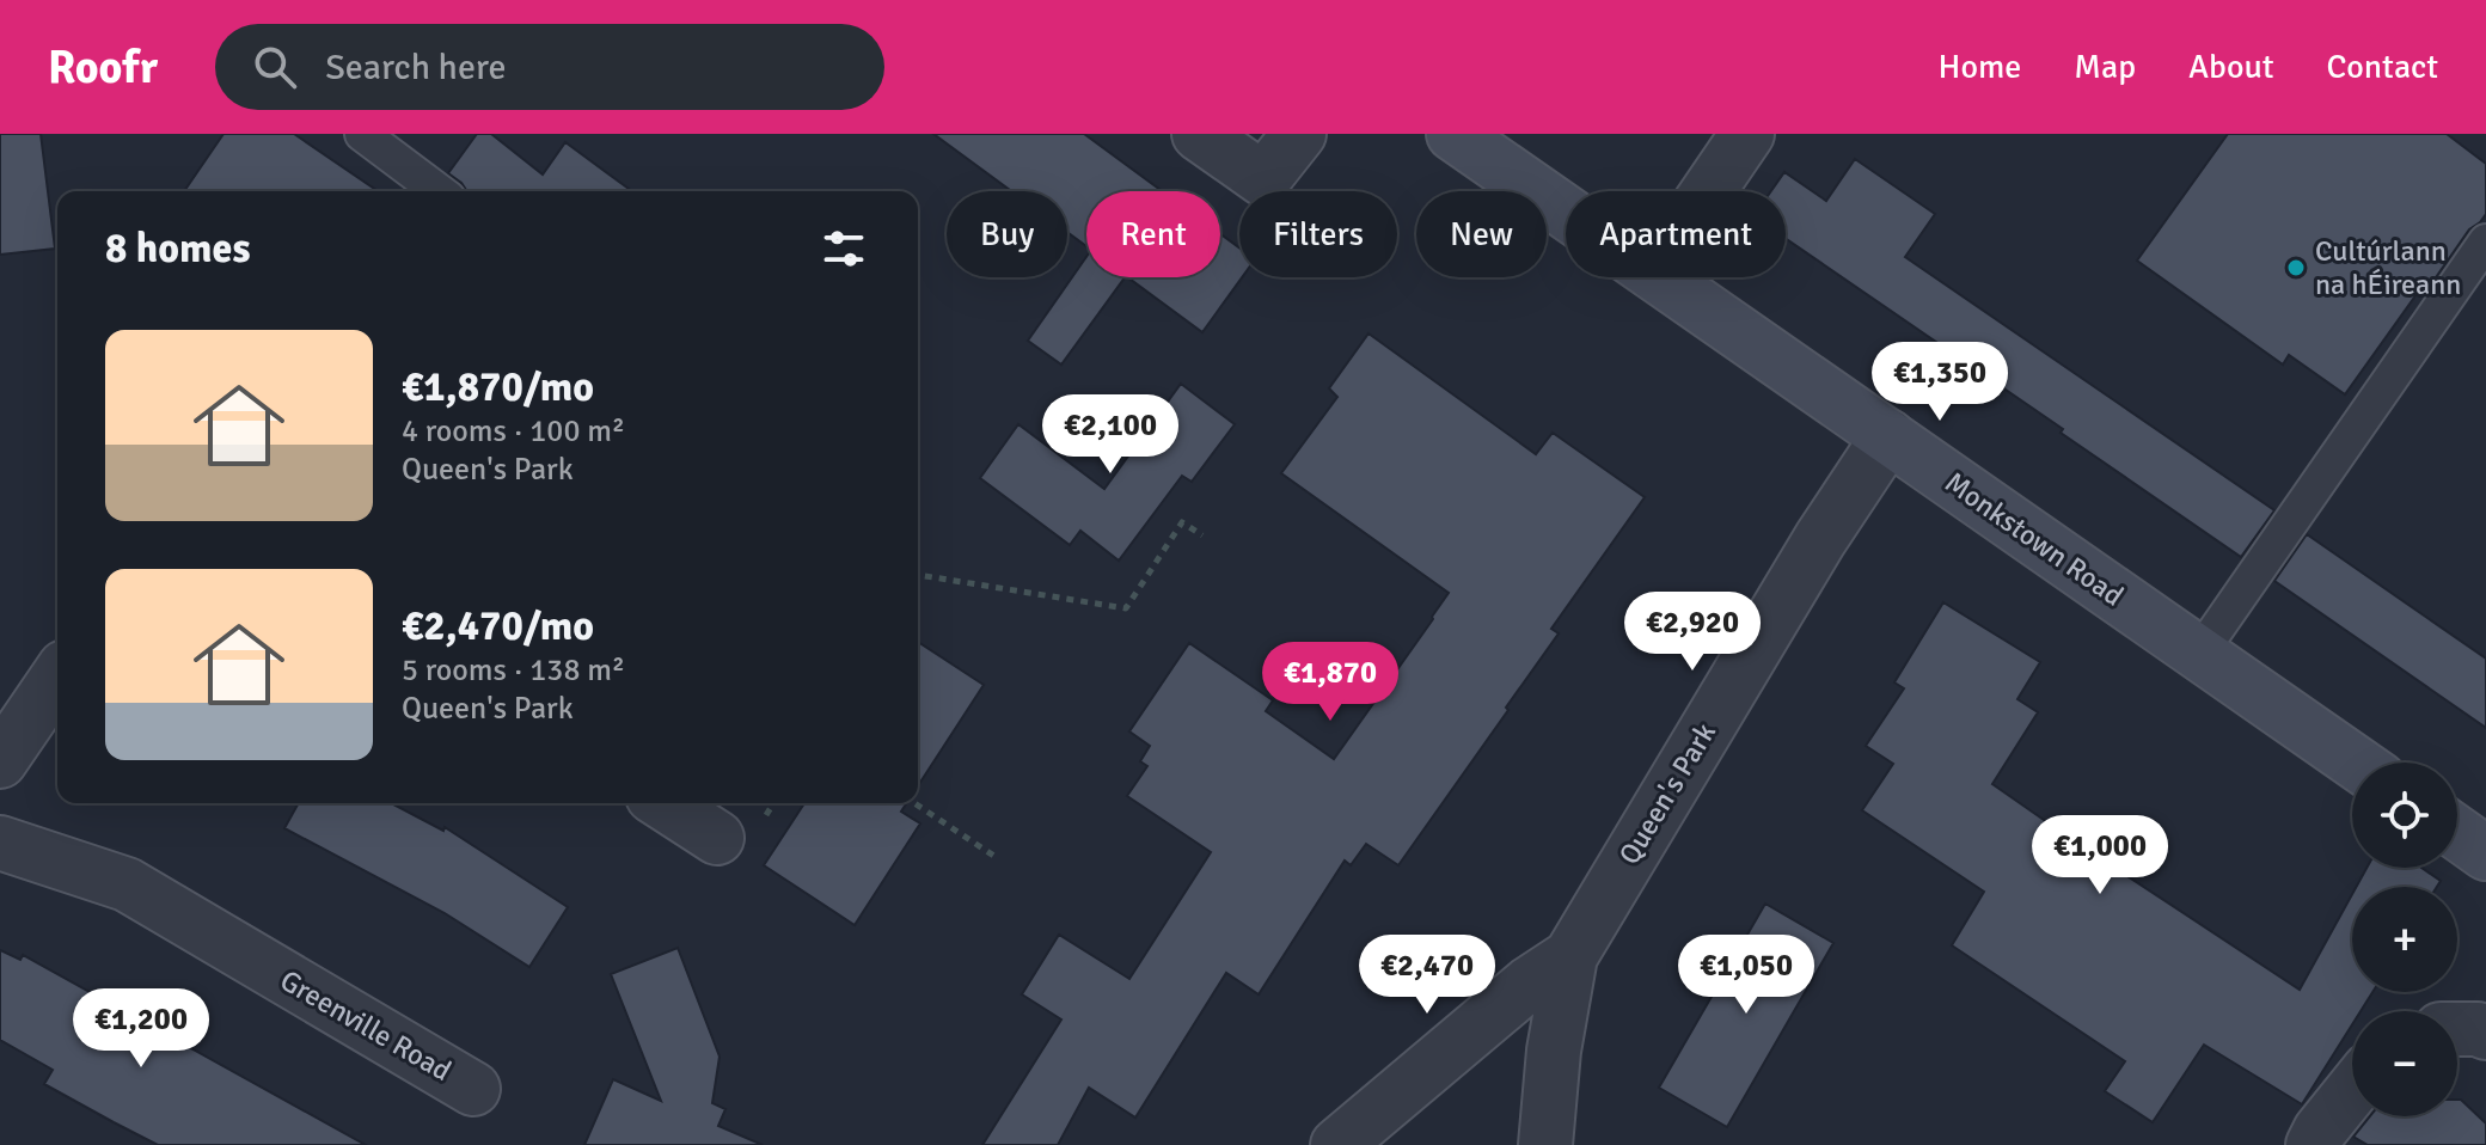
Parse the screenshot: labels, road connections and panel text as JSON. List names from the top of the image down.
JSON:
{
  "streets": {
    "main road": ["Monkstown Road"],
    "street": ["Queen's Park", "Greenville Road"]
  },
  "crossings": [
    ["Monkstown Road", "Queen's Park"]
  ],
  "places": ["Cultúrlann na hÉireann"],
  "page": {
    "header": "Roofr",
    "search": "Search here",
    "nav": [
      "Home",
      "Map",
      "About",
      "Contact"
    ],
    "chip": [
      "Buy",
      "Rent",
      "Filters",
      "New",
      "Apartment"
    ],
    "heading": "8 homes",
    "list": [
      {
        "name": "€1,870/mo",
        "note": "4 rooms · 100 m² · Queen's Park"
      },
      {
        "name": "€2,470/mo",
        "note": "5 rooms · 138 m² · Queen's Park"
      }
    ],
    "price": [
      "€1,350",
      "€2,100",
      "€2,920",
      "€1,870",
      "€1,000",
      "€2,470",
      "€1,050",
      "€1,200"
    ],
    "map_buttons": ["+", "−"]
  }
}
